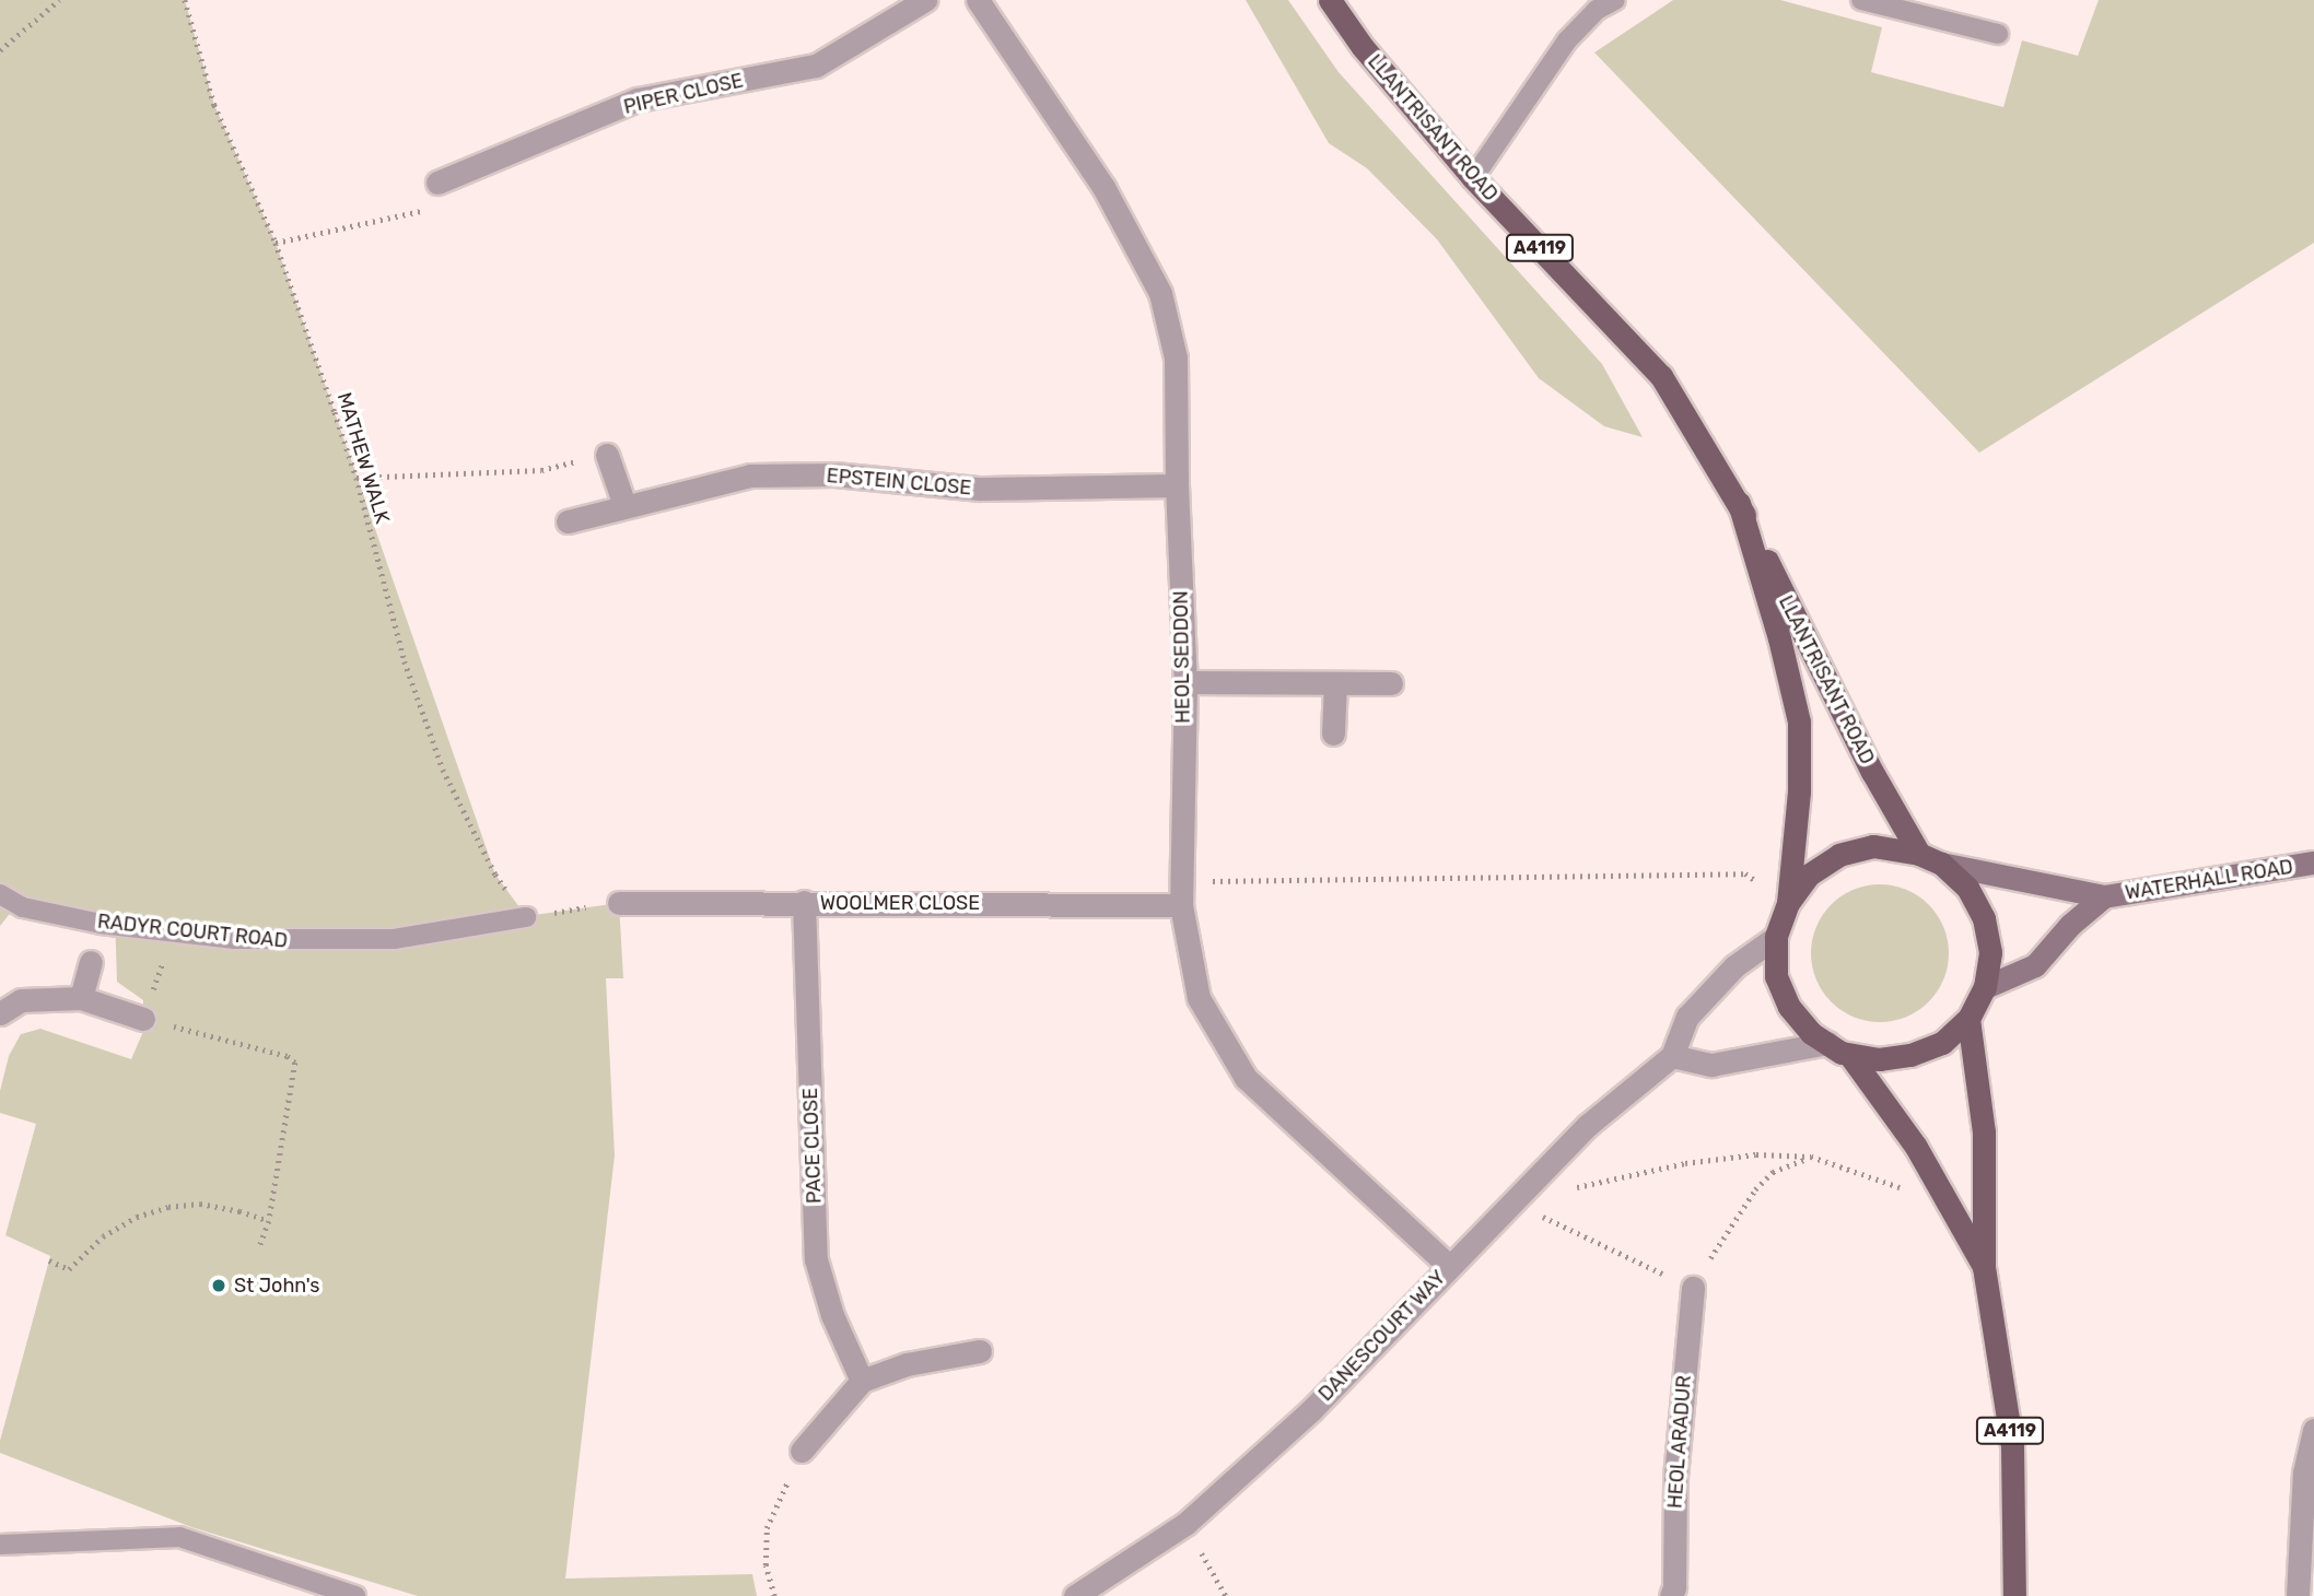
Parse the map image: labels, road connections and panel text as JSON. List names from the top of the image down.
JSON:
{
  "streets": {
    "main road": ["LLANTRISANT ROAD", "A4119"],
    "street": [
      "PIPER CLOSE",
      "EPSTEIN CLOSE",
      "HEOL SEDDON",
      "WATERHALL ROAD",
      "WOOLMER CLOSE",
      "PACE CLOSE",
      "DANESCOURT WAY",
      "HEOL ARADUR"
    ],
    "lane": ["RADYR COURT ROAD"],
    "path": ["MATHEW WALK"]
  },
  "crossings": [
    ["LLANTRISANT ROAD", "WATERHALL ROAD"],
    ["LLANTRISANT ROAD", "DANESCOURT WAY"],
    ["MATHEW WALK", "RADYR COURT ROAD"],
    ["EPSTEIN CLOSE", "HEOL SEDDON"],
    ["HEOL SEDDON", "WOOLMER CLOSE"],
    ["HEOL SEDDON", "DANESCOURT WAY"],
    ["WATERHALL ROAD", "DANESCOURT WAY"],
    ["WOOLMER CLOSE", "PACE CLOSE"]
  ],
  "places": ["St John's"]
}
